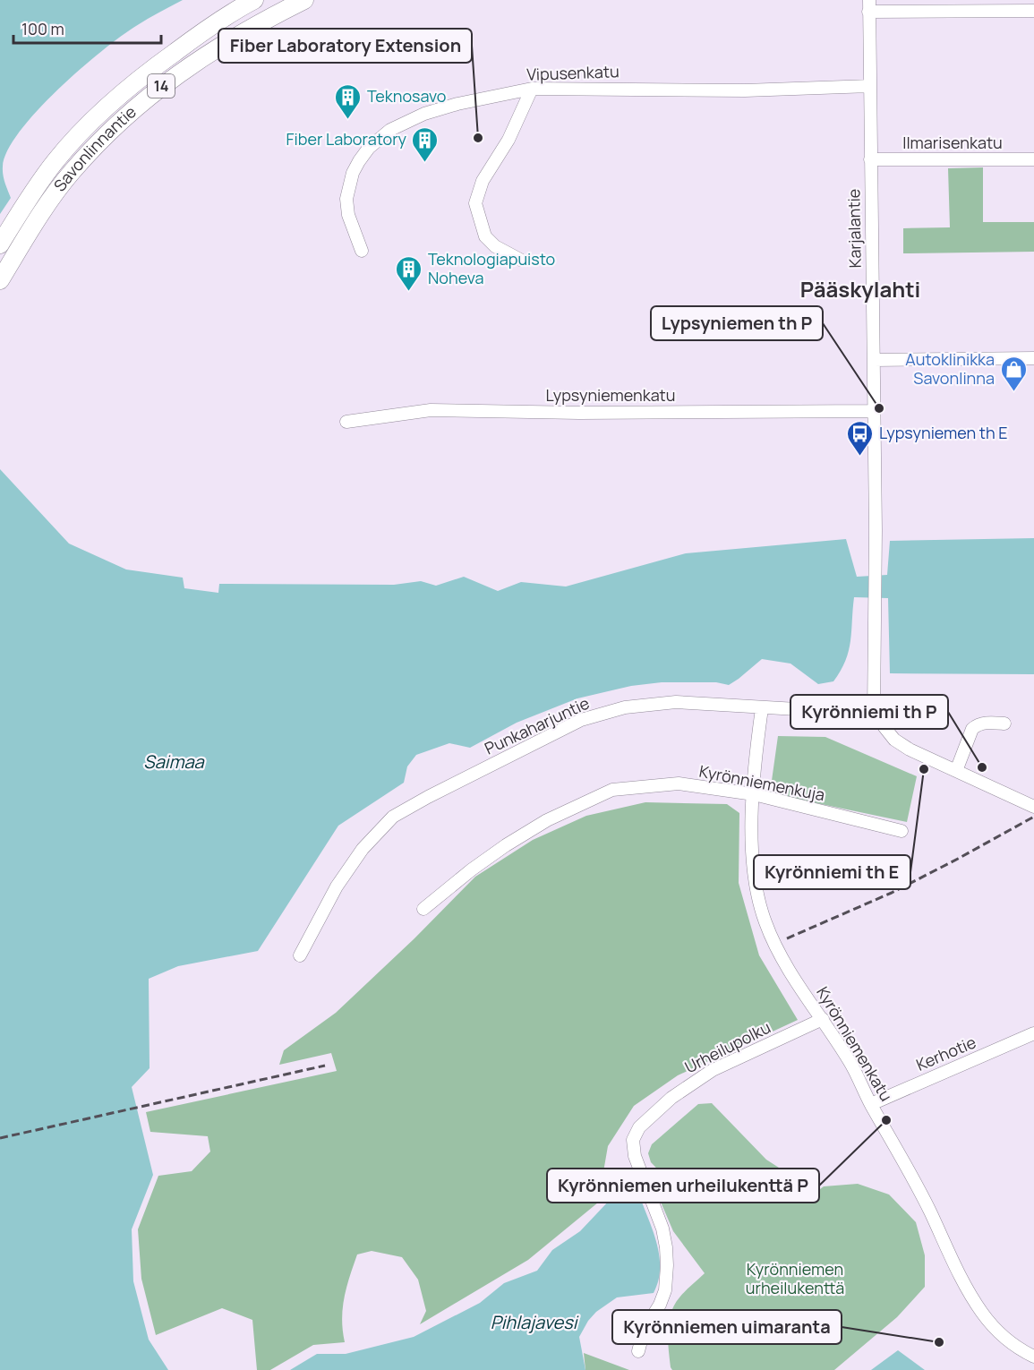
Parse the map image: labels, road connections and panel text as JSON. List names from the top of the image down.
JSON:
{
  "streets": {
    "highway": ["14", "Savonlinnantie"],
    "street": [
      "Vipusenkatu",
      "Ilmarisenkatu",
      "Karjalantie",
      "Lypsyniemenkatu",
      "Punkaharjuntie",
      "Kyrönniemenkuja",
      "Kyrönniemenkatu",
      "Urheilupolku",
      "Kerhotie"
    ]
  },
  "crossings": [
    ["Vipusenkatu", "Karjalantie"],
    ["Ilmarisenkatu", "Karjalantie"],
    ["Karjalantie", "Lypsyniemenkatu"],
    ["Karjalantie", "Punkaharjuntie"],
    ["Punkaharjuntie", "Kyrönniemenkatu"],
    ["Kyrönniemenkuja", "Kyrönniemenkatu"],
    ["Kyrönniemenkatu", "Urheilupolku"],
    ["Kyrönniemenkatu", "Kerhotie"]
  ],
  "districts": ["Pääskylahti"],
  "water": ["Saimaa", "Pihlajavesi"],
  "parks": ["Kyrönniemen urheilukenttä"],
  "places": {
    "building": ["Teknosavo", "Fiber Laboratory", "Teknologiapuisto Noheva"],
    "other": [
      "Fiber Laboratory Extension",
      "Lypsyniemen th P",
      "Kyrönniemi th P",
      "Kyrönniemi th E",
      "Kyrönniemen urheilukenttä P",
      "Kyrönniemen uimaranta"
    ],
    "shop": ["Autoklinikka Savonlinna"],
    "bus stop": ["Lypsyniemen th E"]
  },
  "scale_bar": "100 m"
}
